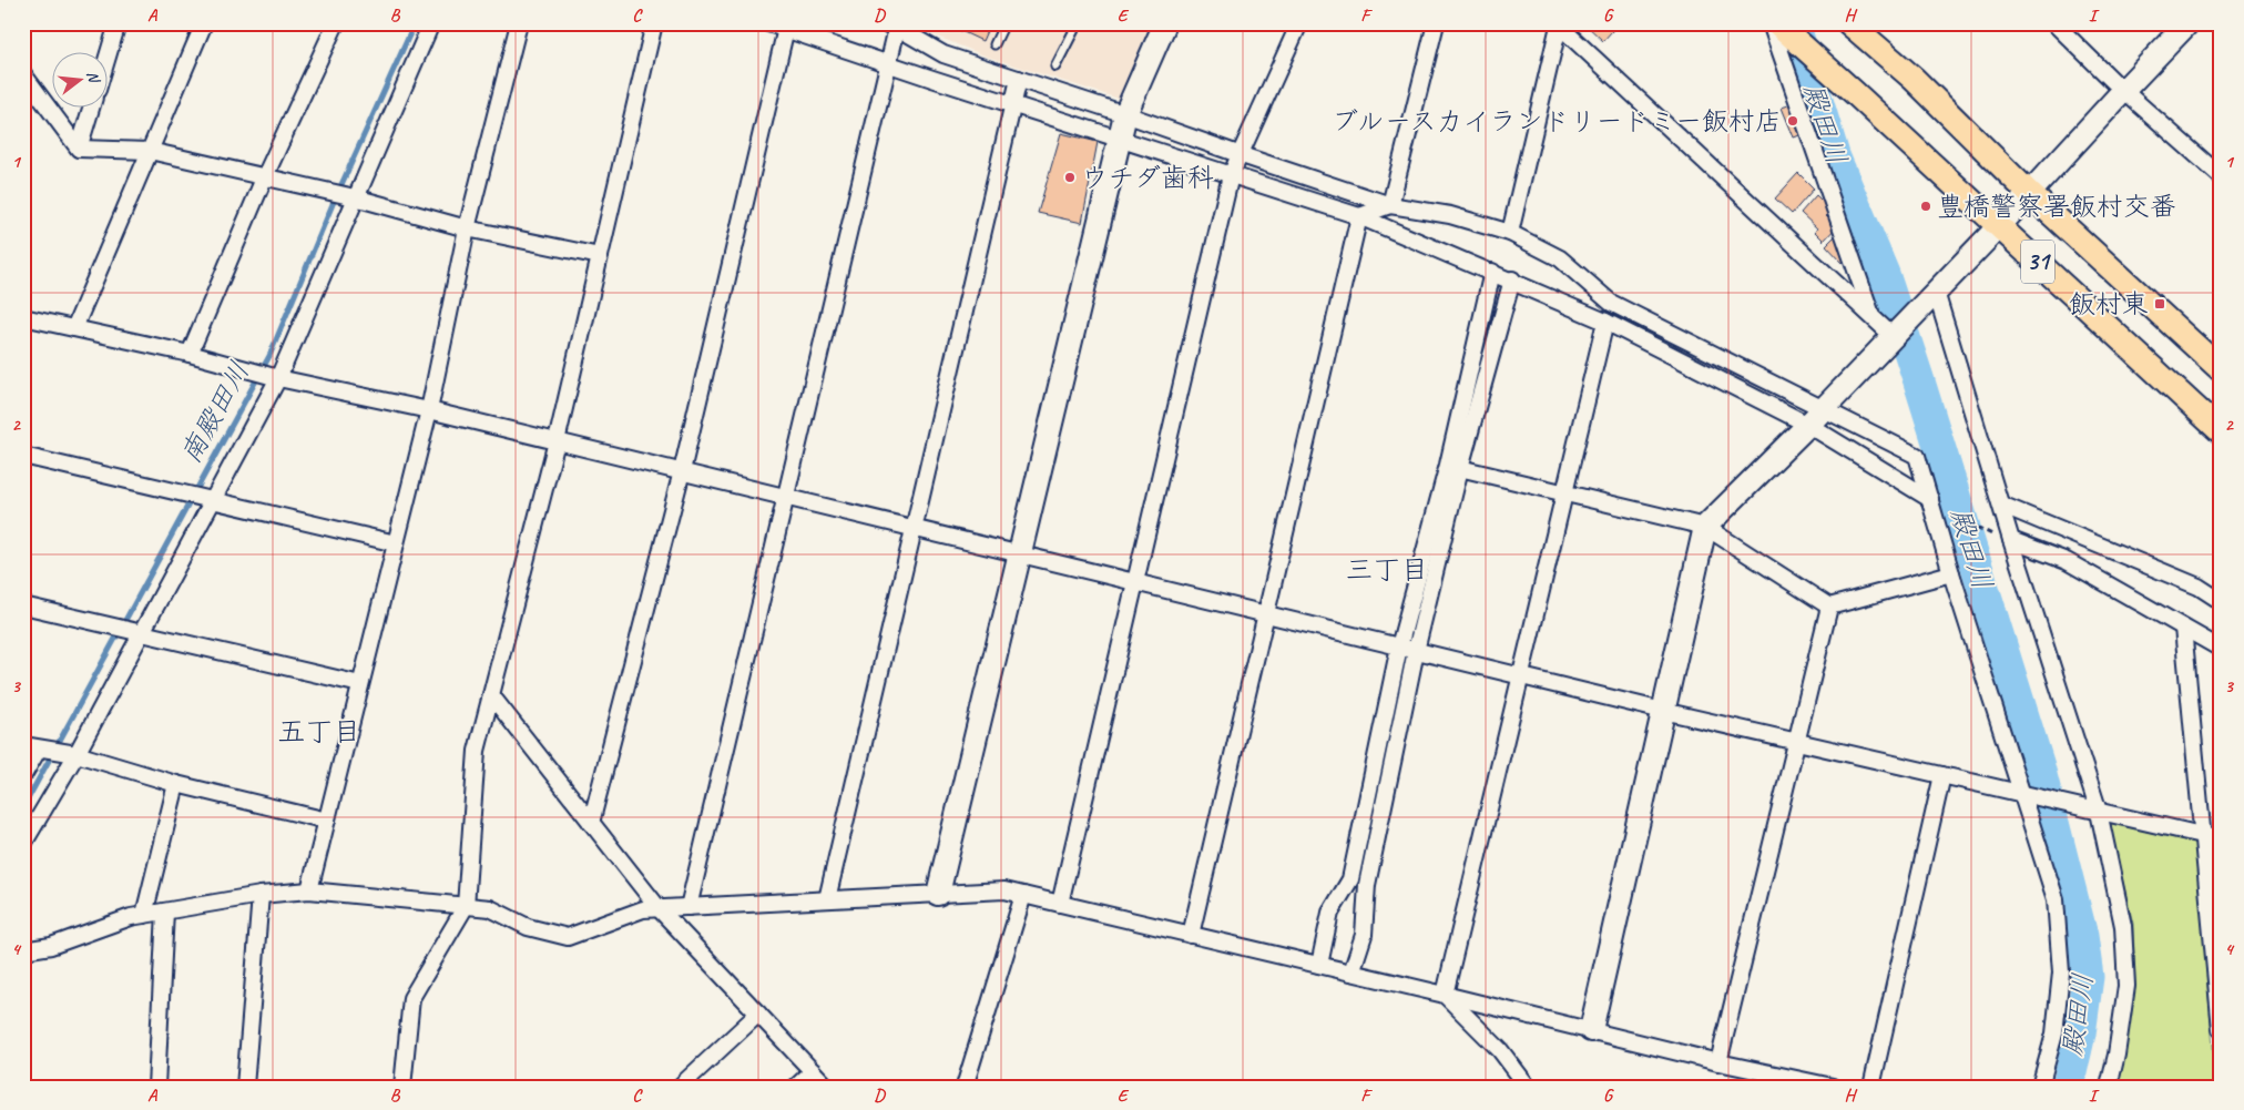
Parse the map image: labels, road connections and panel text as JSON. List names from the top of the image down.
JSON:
{
  "streets": {
    "main road": ["31"]
  },
  "districts": ["三丁目", "五丁目"],
  "water": ["殿田川", "南殿田川"],
  "places": {
    "other": ["ブルースカイランドリードミー飯村店", "ウチダ歯科", "豊橋警察署飯村交番"],
    "transit": ["飯村東"]
  },
  "north": "right",
  "grid": {
    "columns": [
      "A",
      "B",
      "C",
      "D",
      "E",
      "F",
      "G",
      "H",
      "I"
    ],
    "rows": [
      "1",
      "2",
      "3",
      "4"
    ]
  }
}
